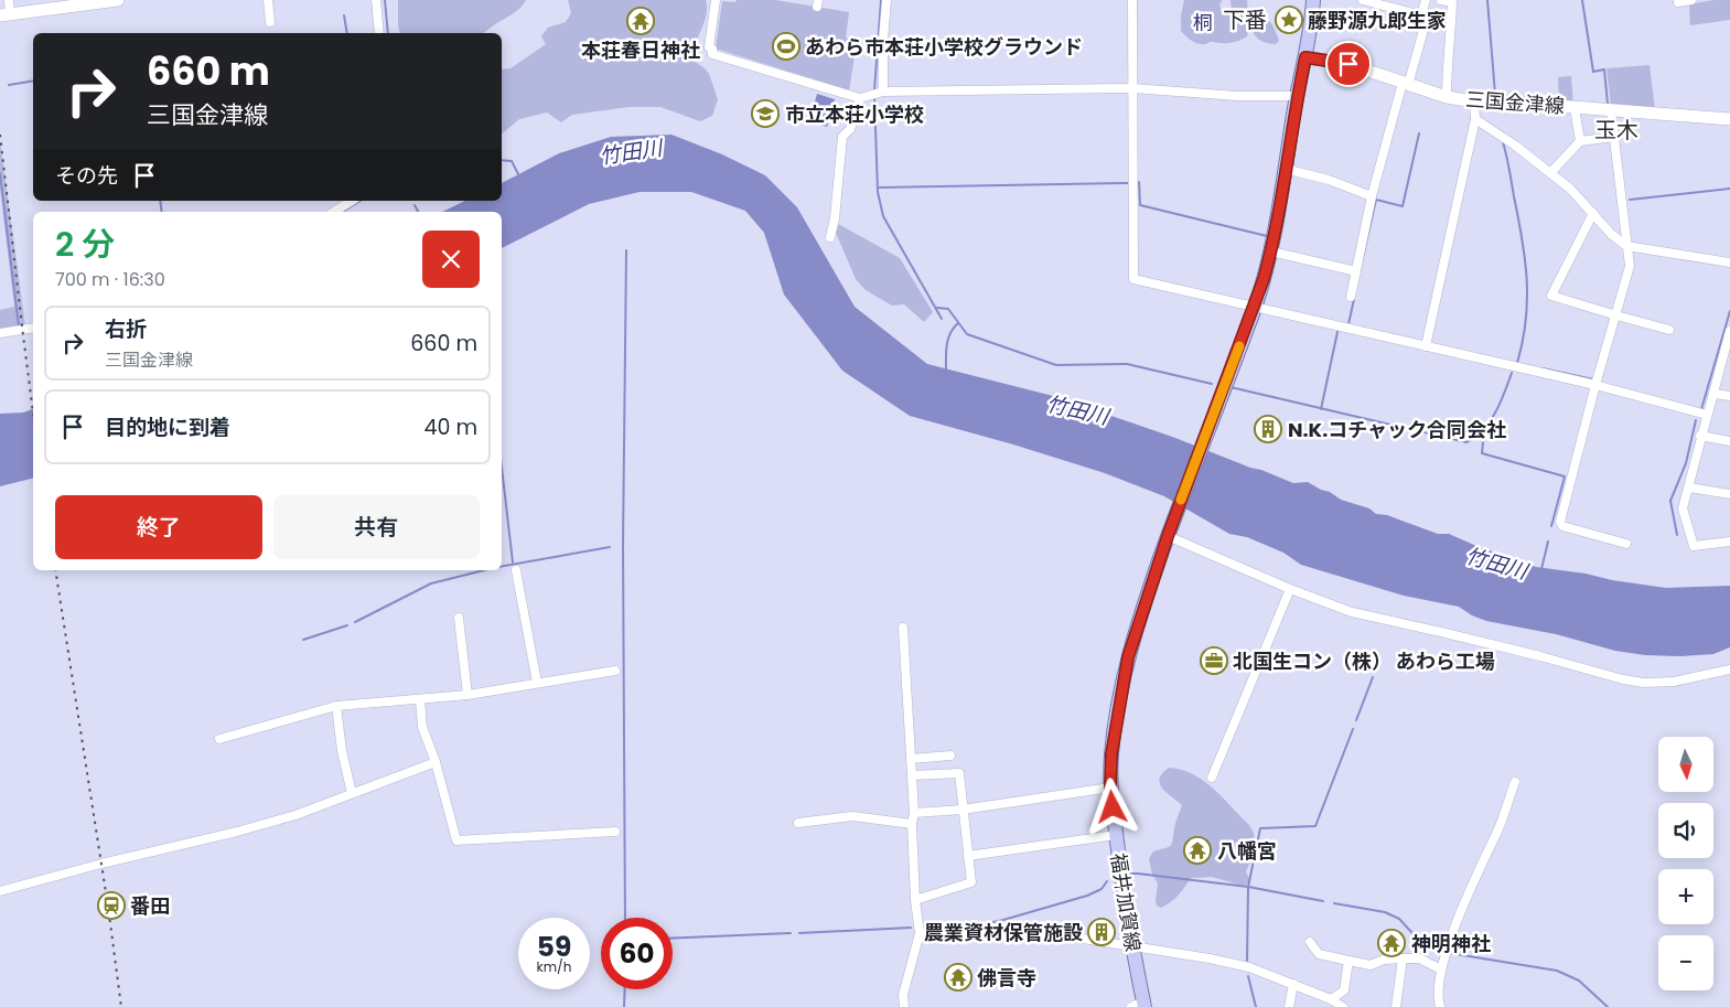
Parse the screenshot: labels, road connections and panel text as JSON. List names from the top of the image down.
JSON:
{
  "streets": {
    "main road": ["三国金津線", "福井加賀線"]
  },
  "crossings": [
    ["三国金津線", "福井加賀線"]
  ],
  "districts": ["下番", "玉木"],
  "water": ["竹田川"],
  "parks": ["桐"],
  "places": {
    "place": ["藤野源九郎生家"],
    "temple": [
      "本荘春日神社",
      "八幡宮",
      "神明神社",
      "佛言寺"
    ],
    "sports": ["あわら市本荘小学校グラウンド"],
    "school or university": ["市立本荘小学校"],
    "building": ["N.K.コチャック合同会社", "農業資材保管施設"],
    "office": ["北国生コン（株） あわら工場"],
    "station": ["番田"]
  },
  "north": "bottom",
  "page": {
    "turn": ["660 m", "三国金津線"],
    "then": "その先",
    "heading": ["2 分", "700 m · 16:30"],
    "list": [
      {
        "name": "右折",
        "note": "三国金津線",
        "value": "660 m"
      },
      {
        "name": "目的地に到着",
        "value": "40 m"
      }
    ],
    "buttons": ["終了", "共有"],
    "map_buttons": ["+", "−"],
    "speed": "59 km/h",
    "limit": "60"
  }
}
